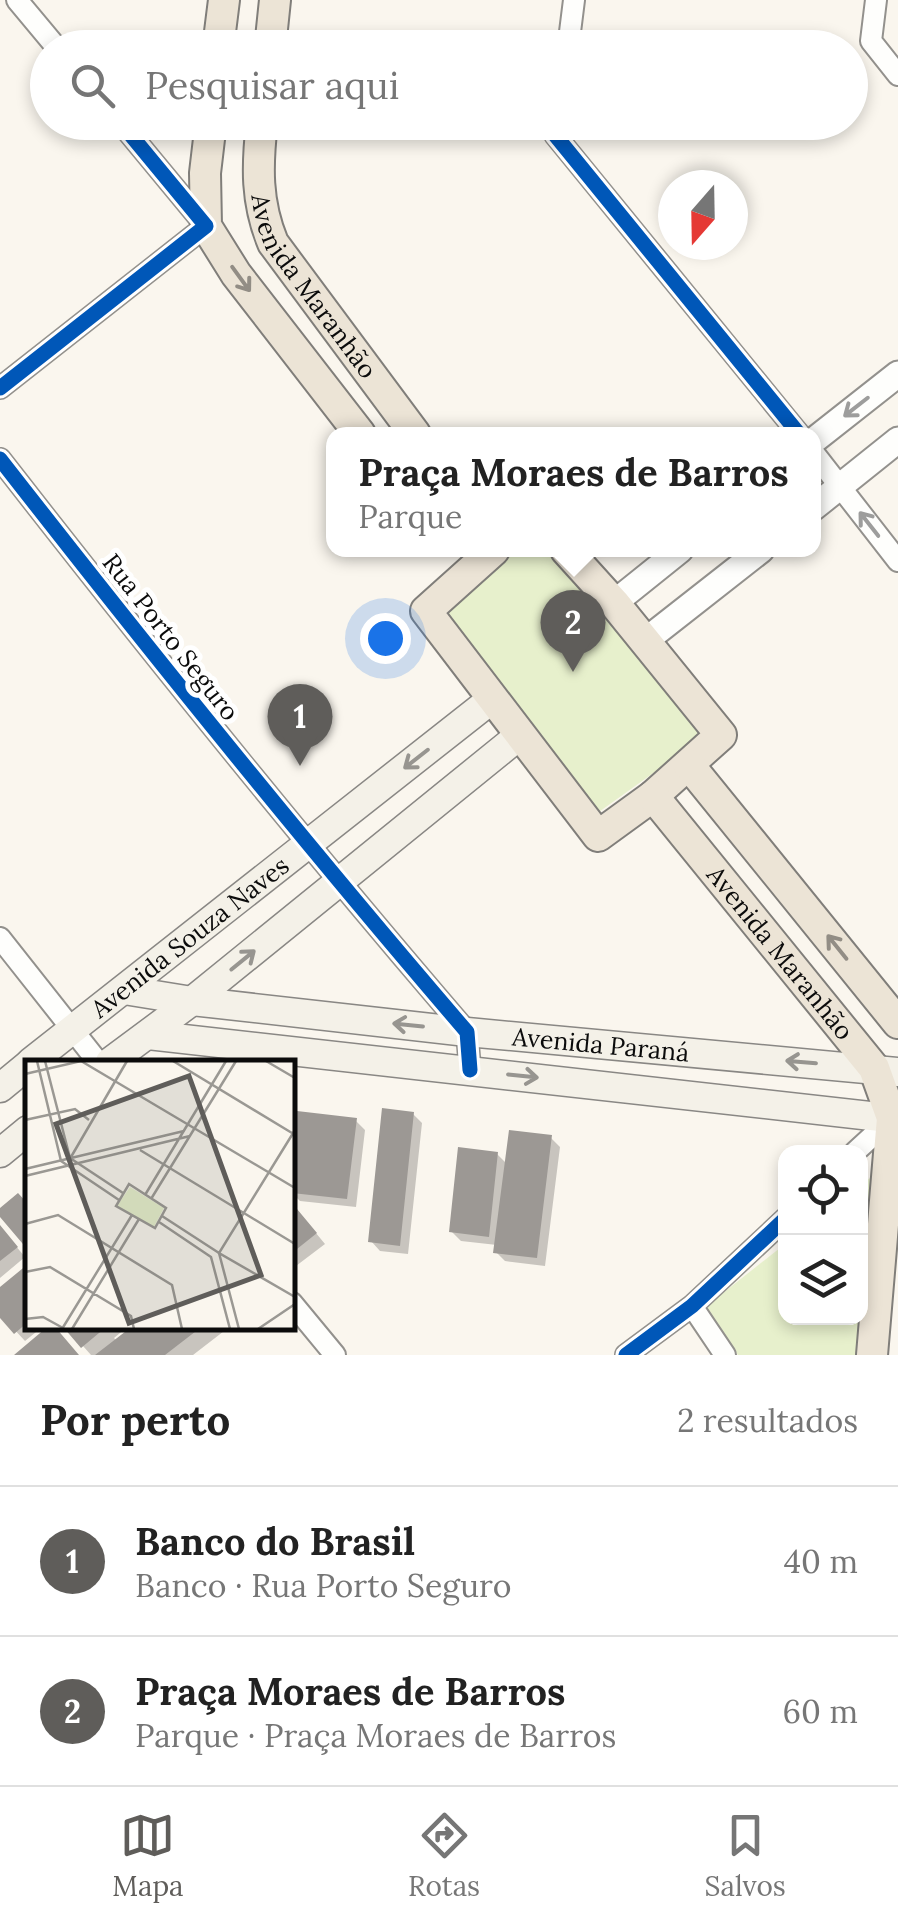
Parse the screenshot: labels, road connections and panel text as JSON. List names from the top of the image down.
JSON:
{
  "streets": {
    "main road": ["Avenida Maranhão", "Avenida Souza Naves", "Avenida Paraná"],
    "street": ["Rua Porto Seguro"]
  },
  "crossings": [
    ["Avenida Maranhão", "Avenida Paraná"],
    ["Rua Porto Seguro", "Avenida Souza Naves"],
    ["Avenida Souza Naves", "Avenida Paraná"]
  ],
  "north": "bottom",
  "page": {
    "search": "Pesquisar aqui",
    "popup": ["Praça Moraes de Barros", "Parque"],
    "pins": ["2", "1"],
    "heading": ["Por perto", "2 resultados"],
    "list": [
      {
        "mark": "1",
        "name": "Banco do Brasil",
        "note": "Banco · Rua Porto Seguro",
        "value": "40 m"
      },
      {
        "mark": "2",
        "name": "Praça Moraes de Barros",
        "note": "Parque · Praça Moraes de Barros",
        "value": "60 m"
      }
    ],
    "nav": ["Mapa", "Rotas", "Salvos"]
  }
}
